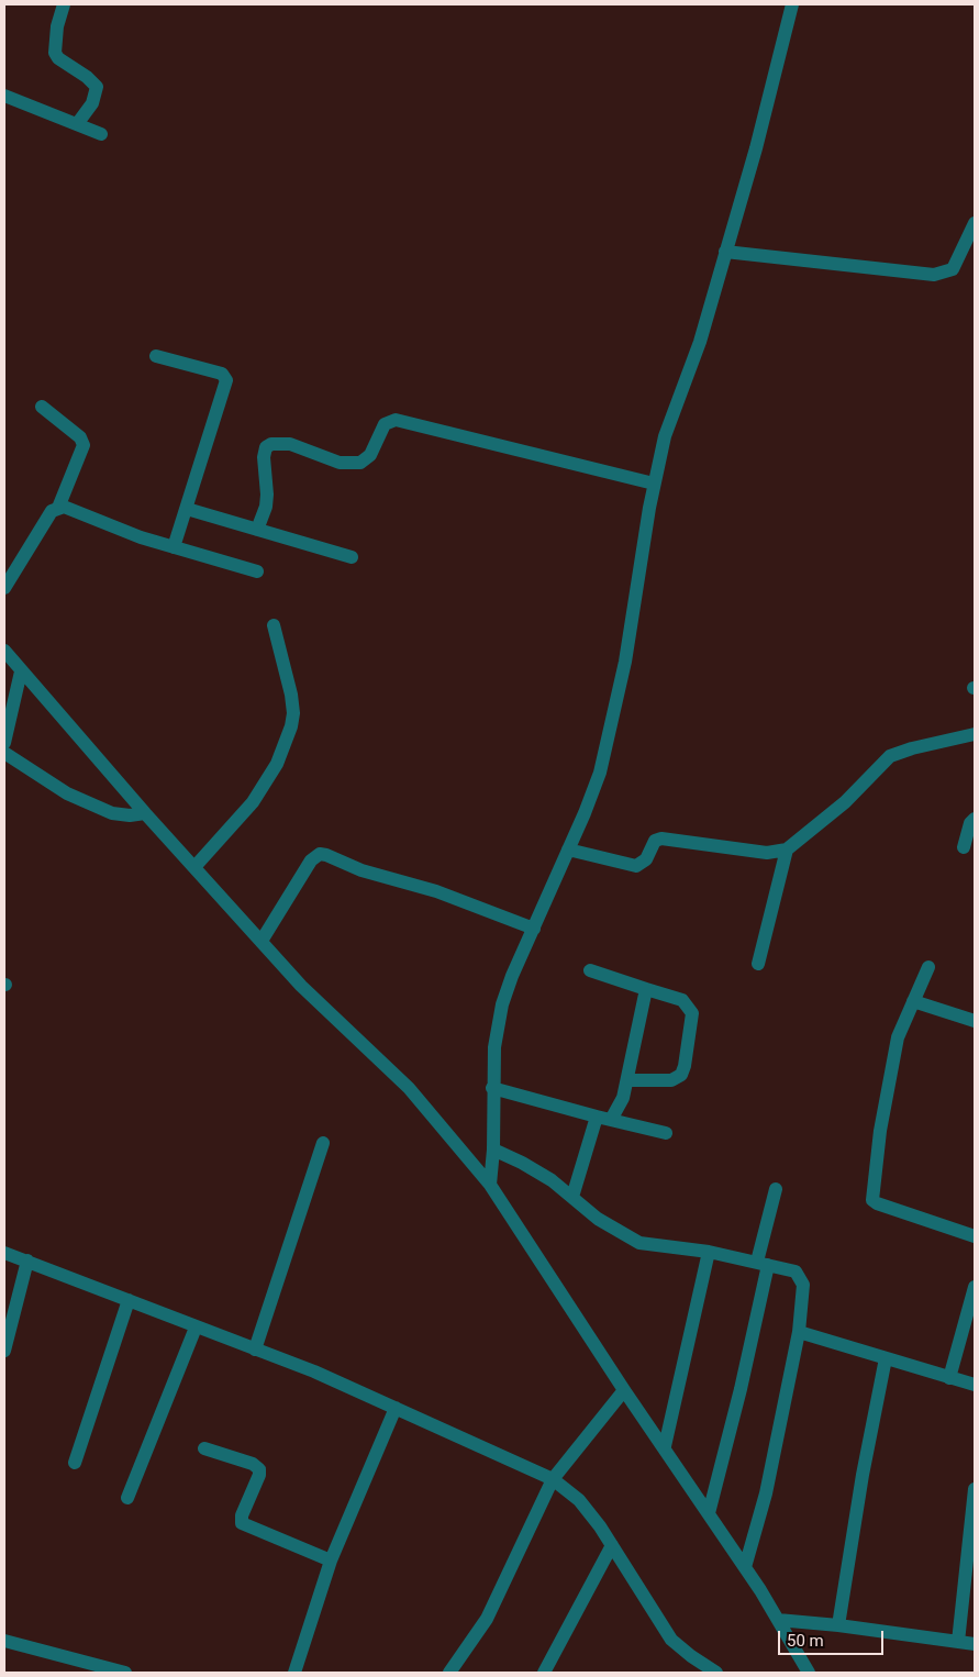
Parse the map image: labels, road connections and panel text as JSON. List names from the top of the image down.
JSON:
{
  "scale_bar": "50 m"
}
